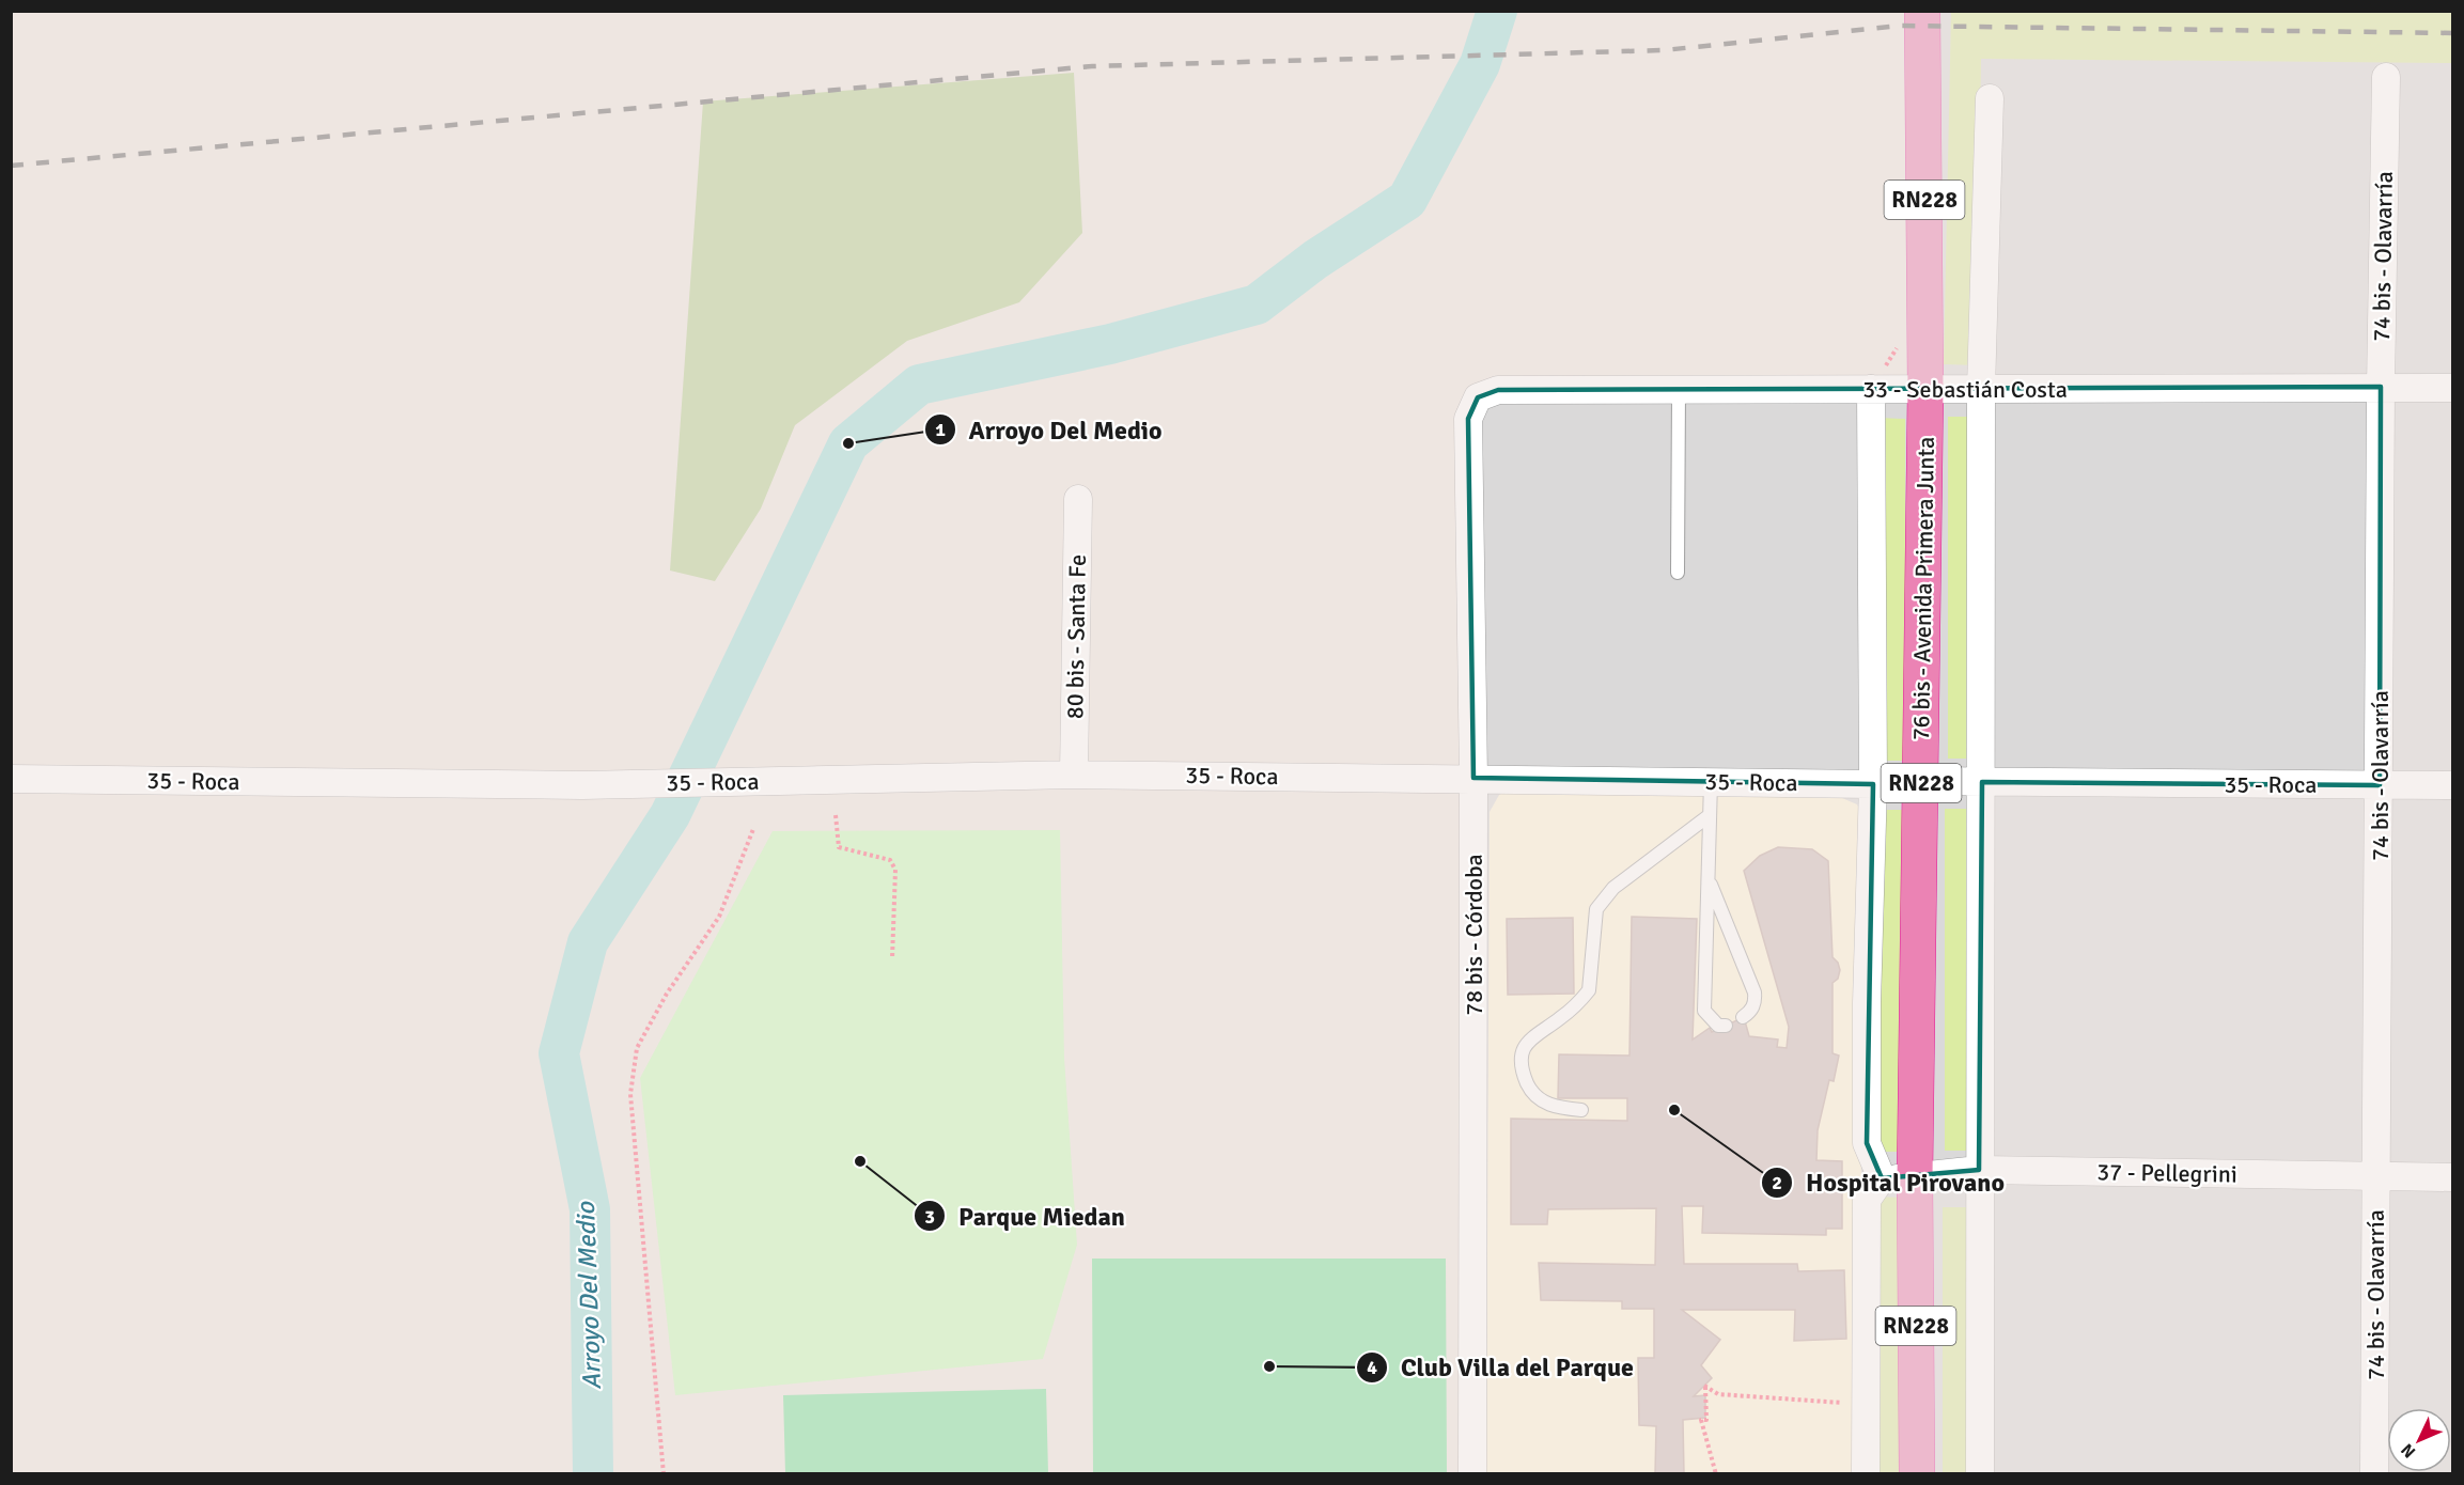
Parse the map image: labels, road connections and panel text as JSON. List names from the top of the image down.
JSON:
{
  "streets": {
    "highway": ["RN228", "76 bis - Avenida Primera Junta"],
    "street": [
      "74 bis - Olavarría",
      "33 - Sebastián Costa",
      "80 bis - Santa Fe",
      "35 - Roca",
      "78 bis - Córdoba",
      "37 - Pellegrini"
    ]
  },
  "crossings": [
    ["74 bis - Olavarría", "33 - Sebastián Costa"],
    ["74 bis - Olavarría", "35 - Roca"],
    ["74 bis - Olavarría", "37 - Pellegrini"],
    ["33 - Sebastián Costa", "76 bis - Avenida Primera Junta"],
    ["33 - Sebastián Costa", "78 bis - Córdoba"],
    ["76 bis - Avenida Primera Junta", "35 - Roca"],
    ["76 bis - Avenida Primera Junta", "37 - Pellegrini"],
    ["80 bis - Santa Fe", "35 - Roca"],
    ["35 - Roca", "78 bis - Córdoba"]
  ],
  "water": ["Arroyo Del Medio"],
  "places": [
    "Arroyo Del Medio",
    "Hospital Pirovano",
    "Parque Miedan",
    "Club Villa del Parque"
  ],
  "north": "bottom left"
}
